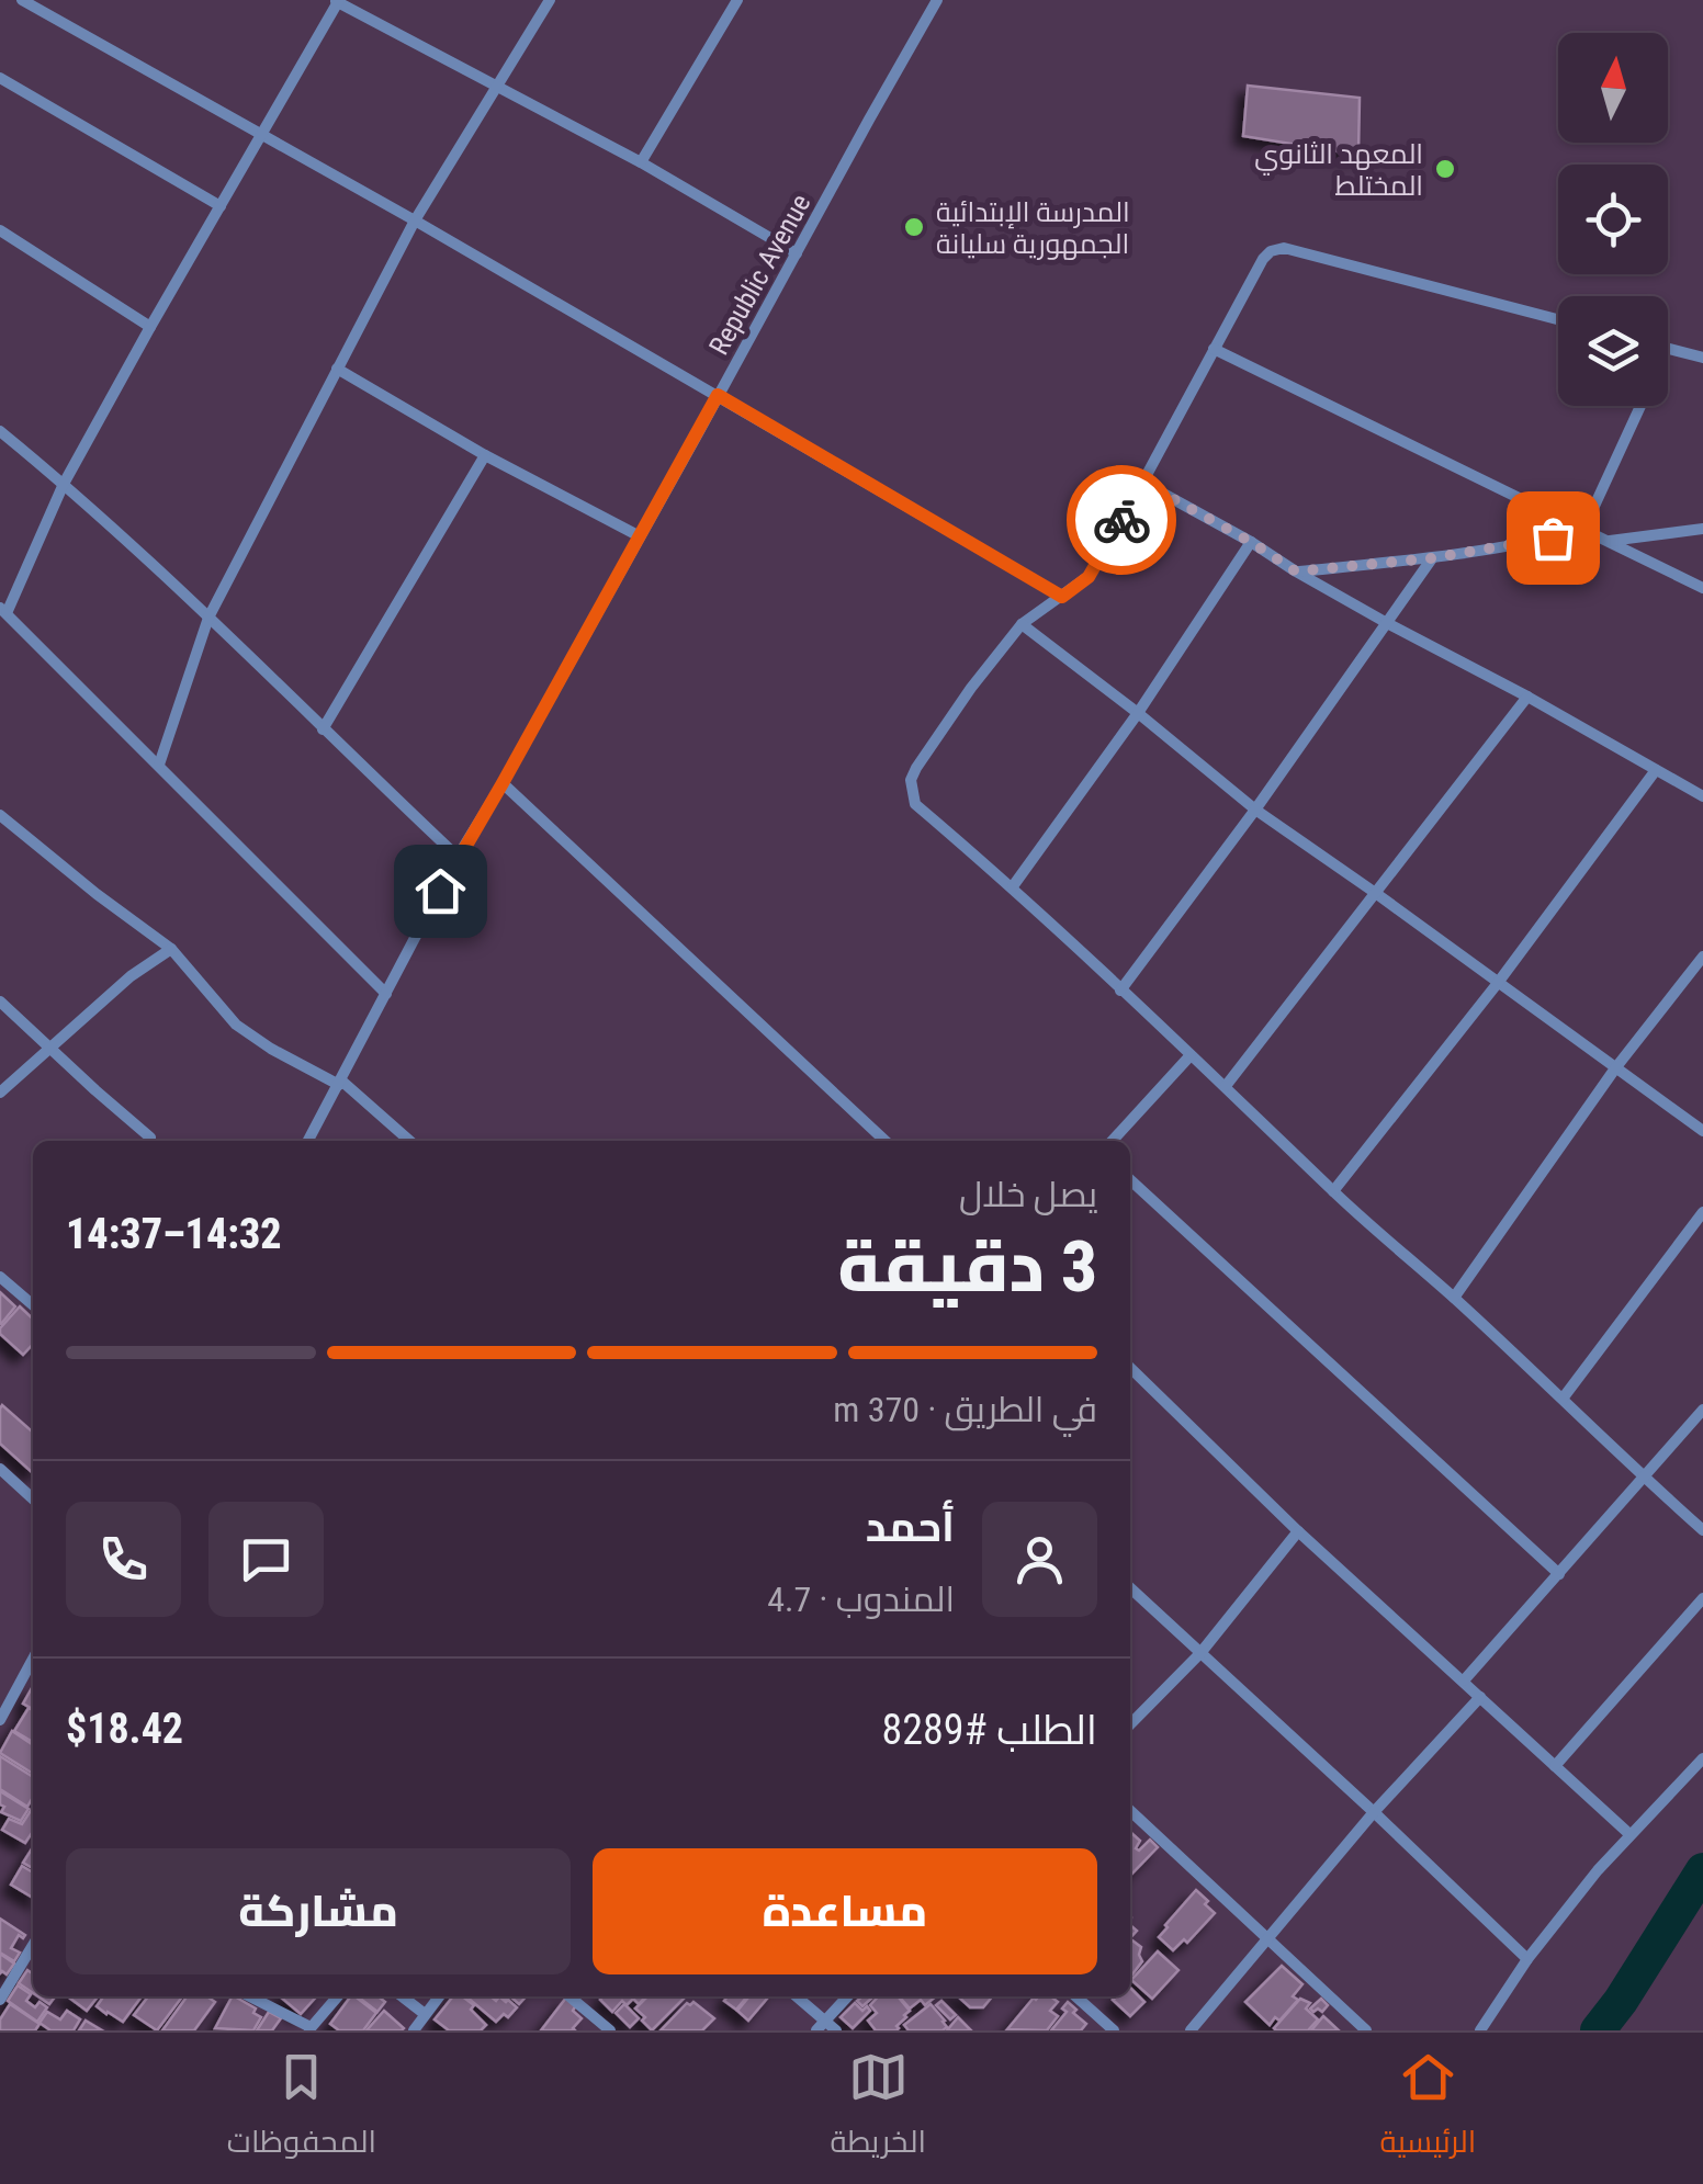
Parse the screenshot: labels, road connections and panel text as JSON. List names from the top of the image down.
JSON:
{
  "streets": {
    "street": ["Republic Avenue"]
  },
  "places": ["المعهد الثانوي المختلط", "المدرسة الإبتدائية الجمهورية سليانة"],
  "north": "top",
  "page": {
    "heading": ["3 دقيقة", "يصل خلال", "14:32–14:37"],
    "panel": [
      "أحمد",
      "المندوب · 4.7",
      "الطلب #8289",
      "$18.42"
    ],
    "bar": "في الطريق · 370 m",
    "buttons": ["مساعدة", "مشاركة"],
    "tabs": ["الرئيسية", "الخريطة", "المحفوظات"]
  }
}
